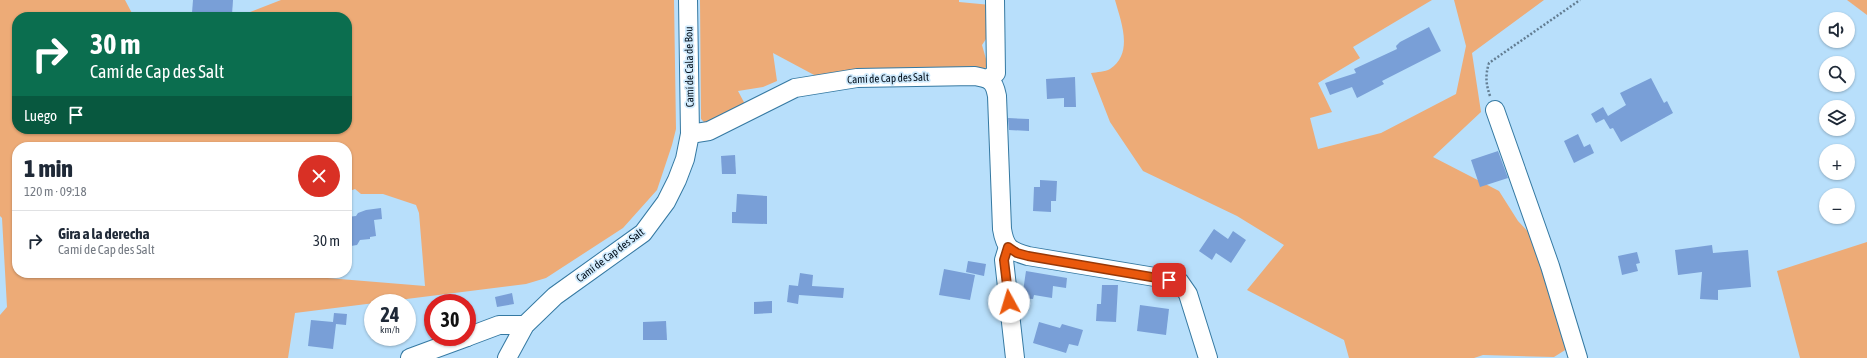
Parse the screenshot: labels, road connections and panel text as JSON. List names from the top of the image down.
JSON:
{
  "streets": {
    "street": ["Camí de Cala de Bou", "Camí de Cap des Salt"]
  },
  "crossings": [
    ["Camí de Cala de Bou", "Camí de Cap des Salt"]
  ],
  "page": {
    "map_buttons": ["+", "−"],
    "turn": ["30 m", "Camí de Cap des Salt"],
    "then": "Luego",
    "heading": ["1 min", "120 m · 09:18"],
    "list": [
      {
        "name": "Gira a la derecha",
        "note": "Camí de Cap des Salt",
        "value": "30 m"
      }
    ],
    "speed": "24 km/h",
    "limit": "30"
  }
}
